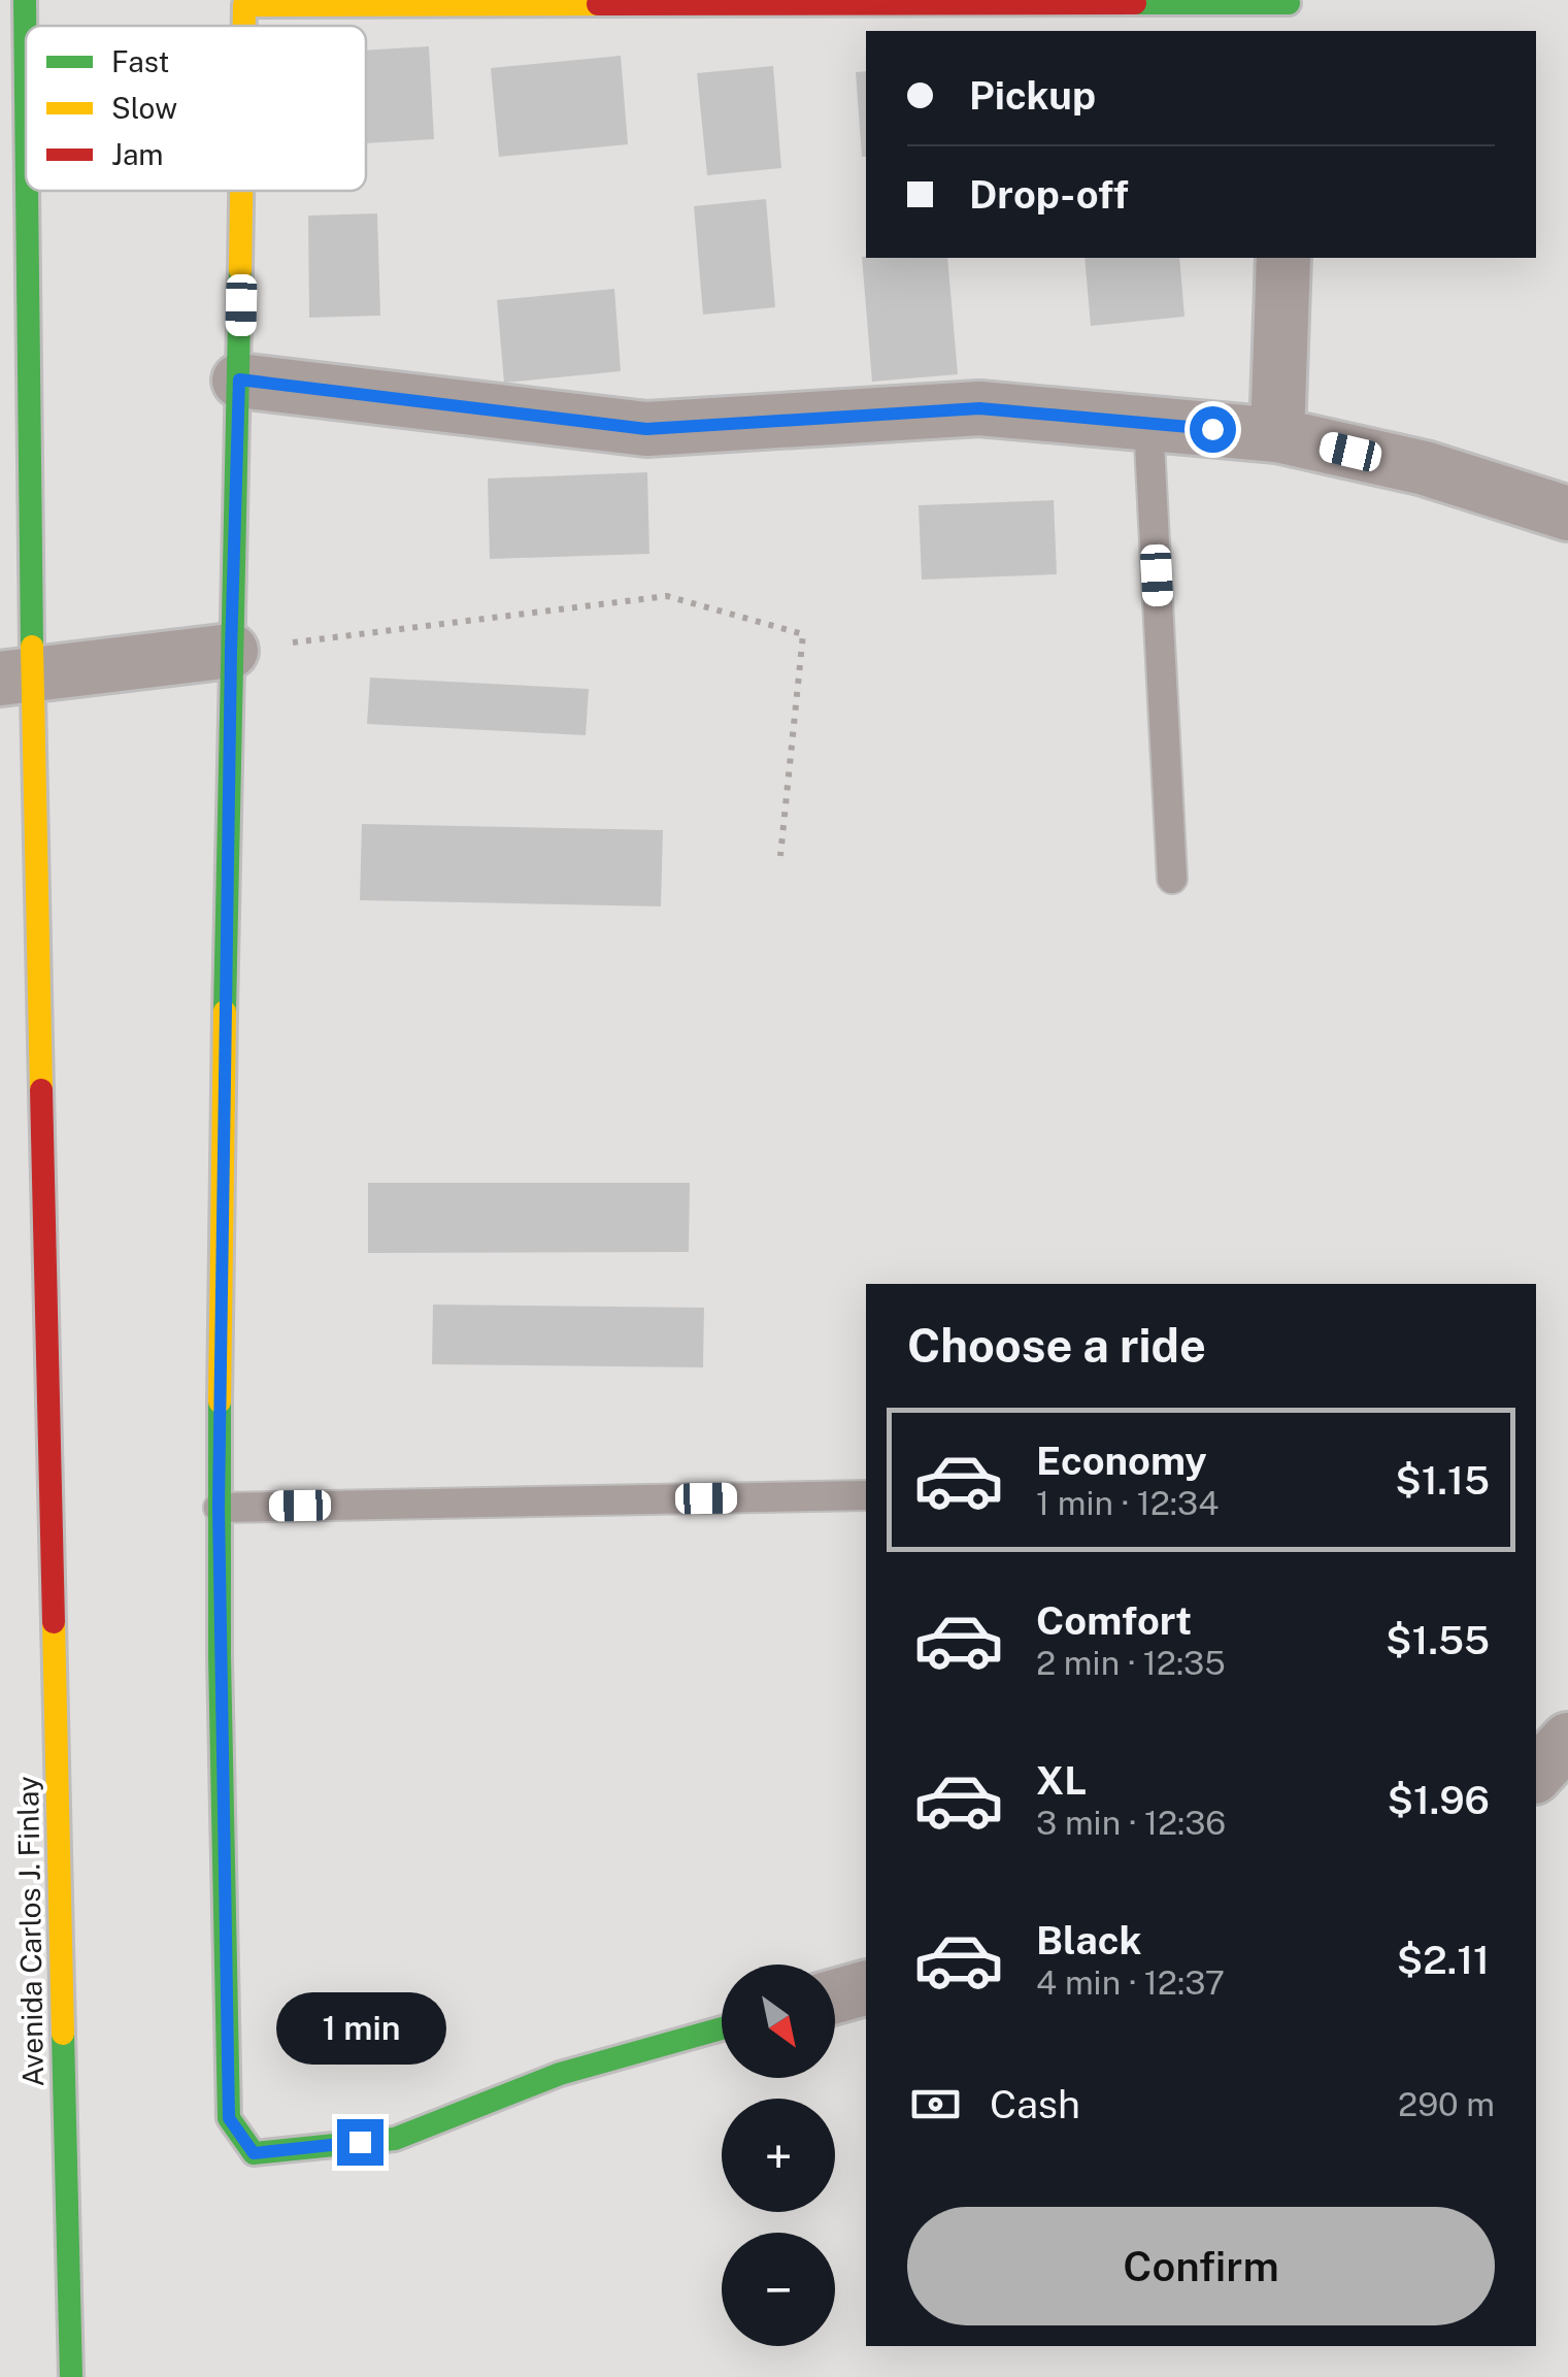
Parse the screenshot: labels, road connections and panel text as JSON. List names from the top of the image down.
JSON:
{
  "streets": {
    "street": ["Avenida Carlos J. Finlay"]
  },
  "legend": ["Fast", "Slow", "Jam"],
  "north": "bottom right",
  "page": {
    "banner": ["Pickup", "Drop-off"],
    "heading": "Choose a ride",
    "list": [
      {
        "name": "Economy",
        "note": "1 min · 12:34",
        "value": "$1.15"
      },
      {
        "name": "Comfort",
        "note": "2 min · 12:35",
        "value": "$1.55"
      },
      {
        "name": "XL",
        "note": "3 min · 12:36",
        "value": "$1.96"
      },
      {
        "name": "Black",
        "note": "4 min · 12:37",
        "value": "$2.11"
      }
    ],
    "map_buttons": ["+", "−"],
    "bubble": "1 min",
    "pay": ["Cash", "290 m"],
    "buttons": "Confirm"
  }
}
